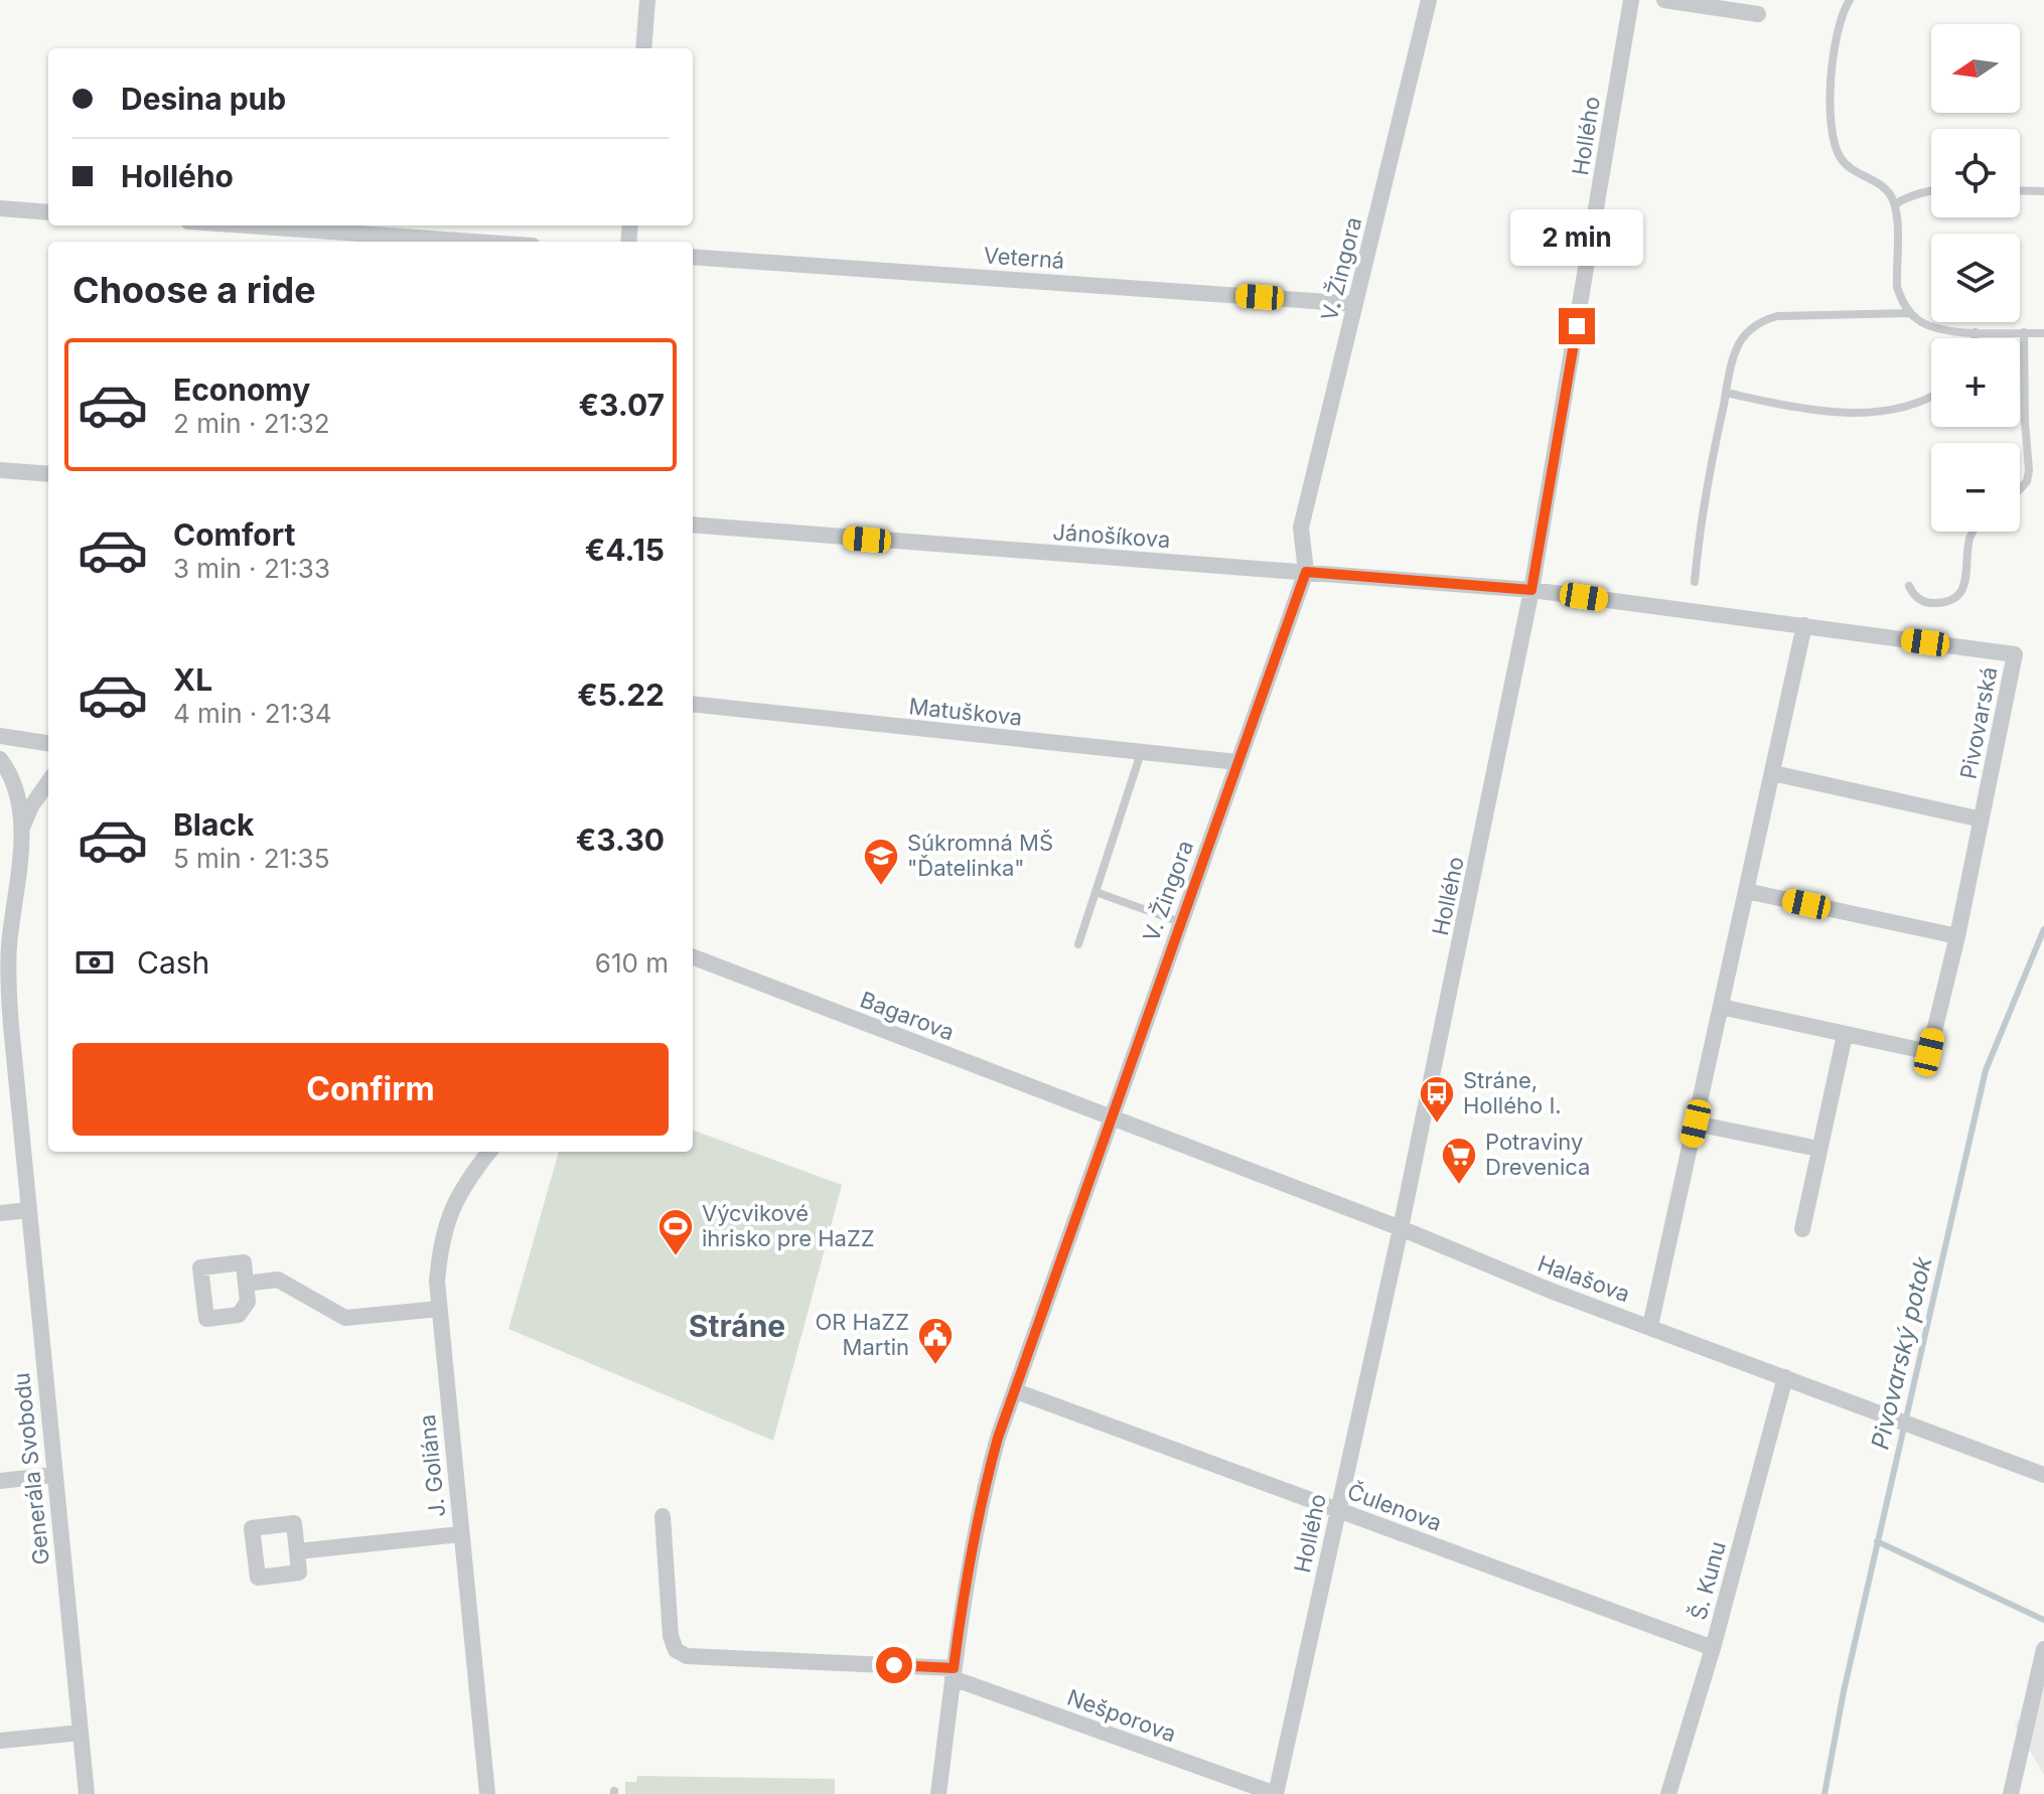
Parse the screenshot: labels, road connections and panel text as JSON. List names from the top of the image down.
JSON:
{
  "streets": {
    "street": [
      "Hollého",
      "Veterná",
      "V. Žingora",
      "Jánošíkova",
      "Matuškova",
      "Pivovarská",
      "Bagarova",
      "Halašova",
      "J. Goliána",
      "Generála Svobodu",
      "Čulenova",
      "Š. Kunu",
      "Nešporova"
    ]
  },
  "crossings": [
    ["Hollého", "Jánošíkova"],
    ["Hollého", "Pivovarská"],
    ["Hollého", "Halašova"],
    ["Hollého", "Čulenova"],
    ["Hollého", "Nešporova"],
    ["Veterná", "V. Žingora"],
    ["V. Žingora", "Jánošíkova"],
    ["V. Žingora", "Matuškova"],
    ["V. Žingora", "Bagarova"],
    ["V. Žingora", "Halašova"],
    ["V. Žingora", "Čulenova"],
    ["V. Žingora", "Nešporova"],
    ["Jánošíkova", "Pivovarská"],
    ["Bagarova", "Halašova"],
    ["Halašova", "Š. Kunu"],
    ["Čulenova", "Š. Kunu"]
  ],
  "districts": ["Stráne"],
  "water": ["Pivovarský potok"],
  "places": {
    "school or university": ["Súkromná MŠ \"Ďatelinka\""],
    "bus stop": ["Stráne, Hollého I."],
    "supermarket": ["Potraviny Drevenica"],
    "sports": ["Výcvikové ihrisko pre HaZZ"],
    "public building": ["OR HaZZ Martin"]
  },
  "north": "left",
  "page": {
    "map_buttons": ["+", "−"],
    "banner": ["Desina pub", "Hollého"],
    "bubble": "2 min",
    "heading": "Choose a ride",
    "list": [
      {
        "name": "Economy",
        "note": "2 min · 21:32",
        "value": "€3.07"
      },
      {
        "name": "Comfort",
        "note": "3 min · 21:33",
        "value": "€4.15"
      },
      {
        "name": "XL",
        "note": "4 min · 21:34",
        "value": "€5.22"
      },
      {
        "name": "Black",
        "note": "5 min · 21:35",
        "value": "€3.30"
      }
    ],
    "pay": ["Cash", "610 m"],
    "buttons": "Confirm"
  }
}
